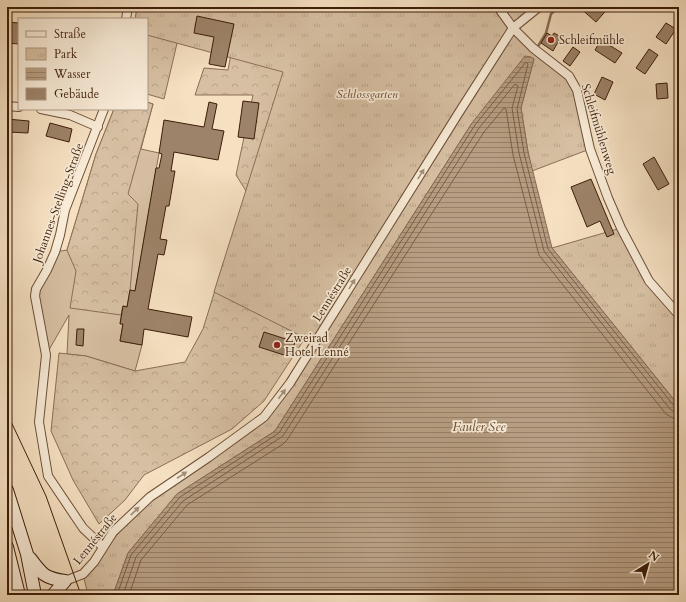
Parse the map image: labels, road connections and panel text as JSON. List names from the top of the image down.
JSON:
{
  "streets": {
    "street": ["Schleifmühlenweg", "Johannes-Stelling-Straße", "Lennéstraße"]
  },
  "crossings": [
    ["Schleifmühlenweg", "Lennéstraße"],
    ["Johannes-Stelling-Straße", "Lennéstraße"]
  ],
  "one_way": ["Lennéstraße"],
  "water": ["Fauler See"],
  "parks": ["Schlossgarten"],
  "places": ["Schleifmühle", "Zweirad Hotel Lenné"],
  "legend": [
    "Straße",
    "Park",
    "Wasser",
    "Gebäude"
  ],
  "north": "top right"
}
